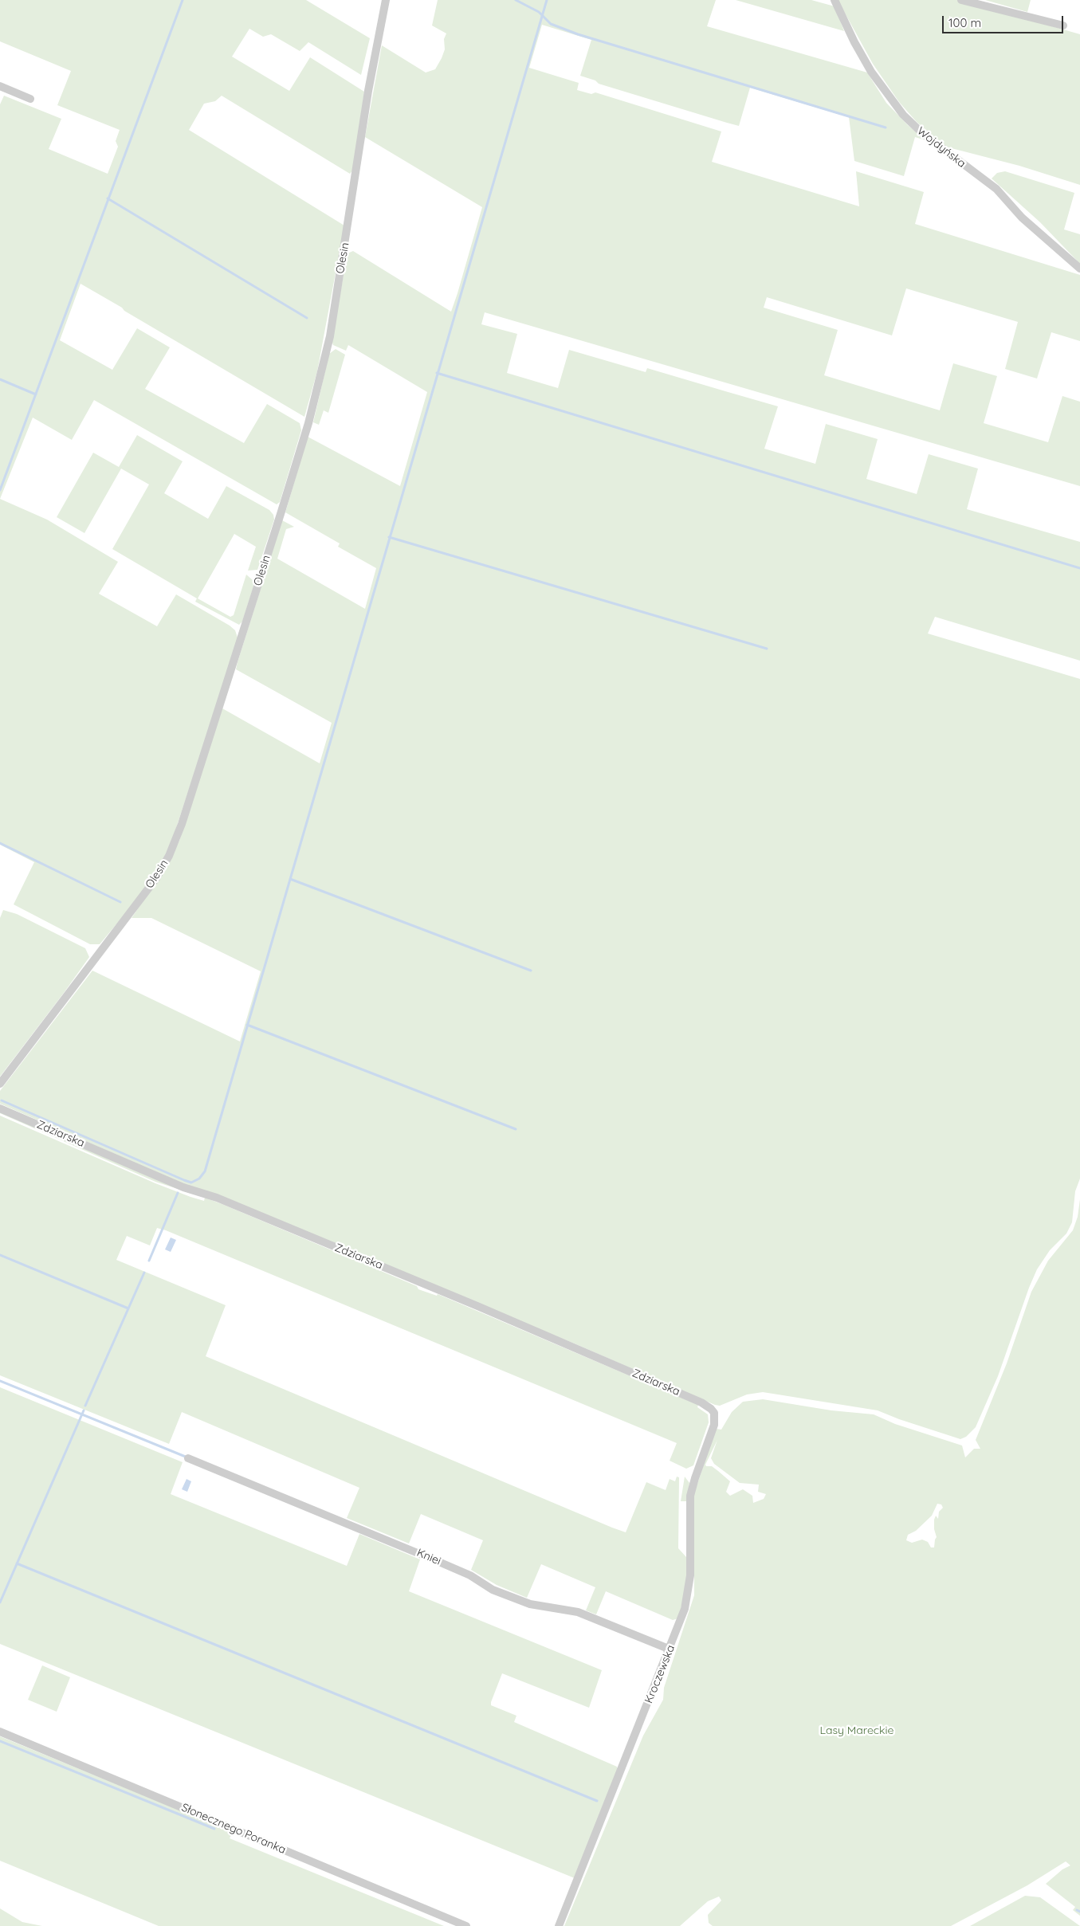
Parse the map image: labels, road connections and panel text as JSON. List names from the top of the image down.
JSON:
{
  "streets": {
    "street": [
      "Wojdyńska",
      "Olesin",
      "Zdziarska",
      "Kniei",
      "Kroczewska",
      "Słonecznego Poranka"
    ]
  },
  "crossings": [
    ["Zdziarska", "Kroczewska"],
    ["Kniei", "Kroczewska"]
  ],
  "parks": ["Lasy Mareckie"],
  "scale_bar": "100 m"
}
